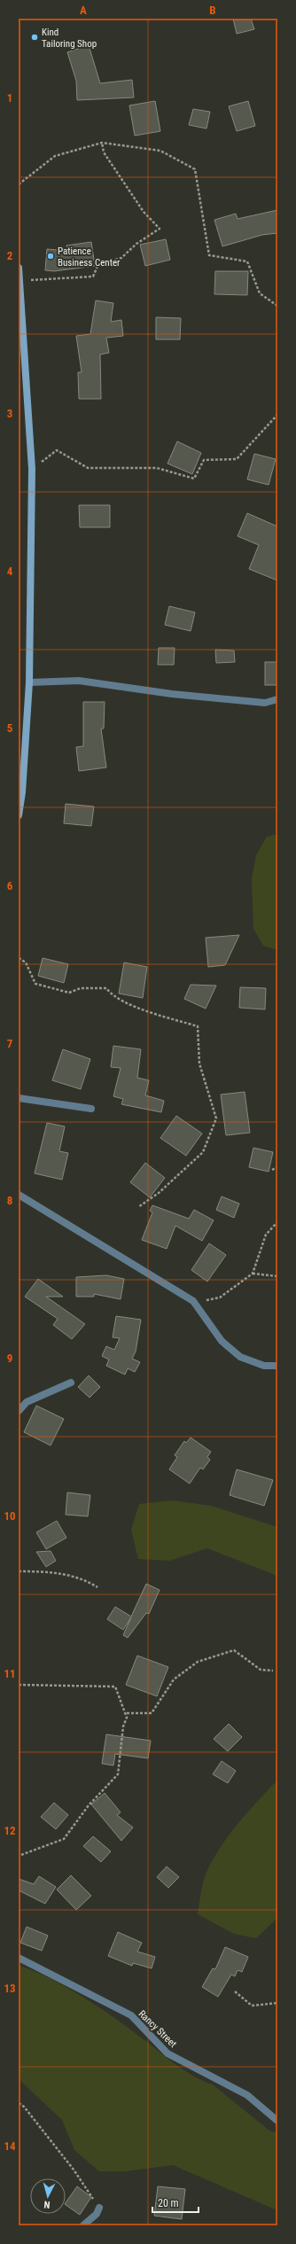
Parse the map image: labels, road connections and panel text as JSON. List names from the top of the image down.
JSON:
{
  "streets": {
    "street": ["Rancy Street"]
  },
  "places": ["Kind Tailoring Shop", "Patience Business Center"],
  "scale_bar": "20 m",
  "north": "bottom",
  "grid": {
    "columns": ["A", "B"],
    "rows": [
      "1",
      "2",
      "3",
      "4",
      "5",
      "6",
      "7",
      "8",
      "9",
      "10",
      "11",
      "12",
      "13",
      "14"
    ]
  }
}
